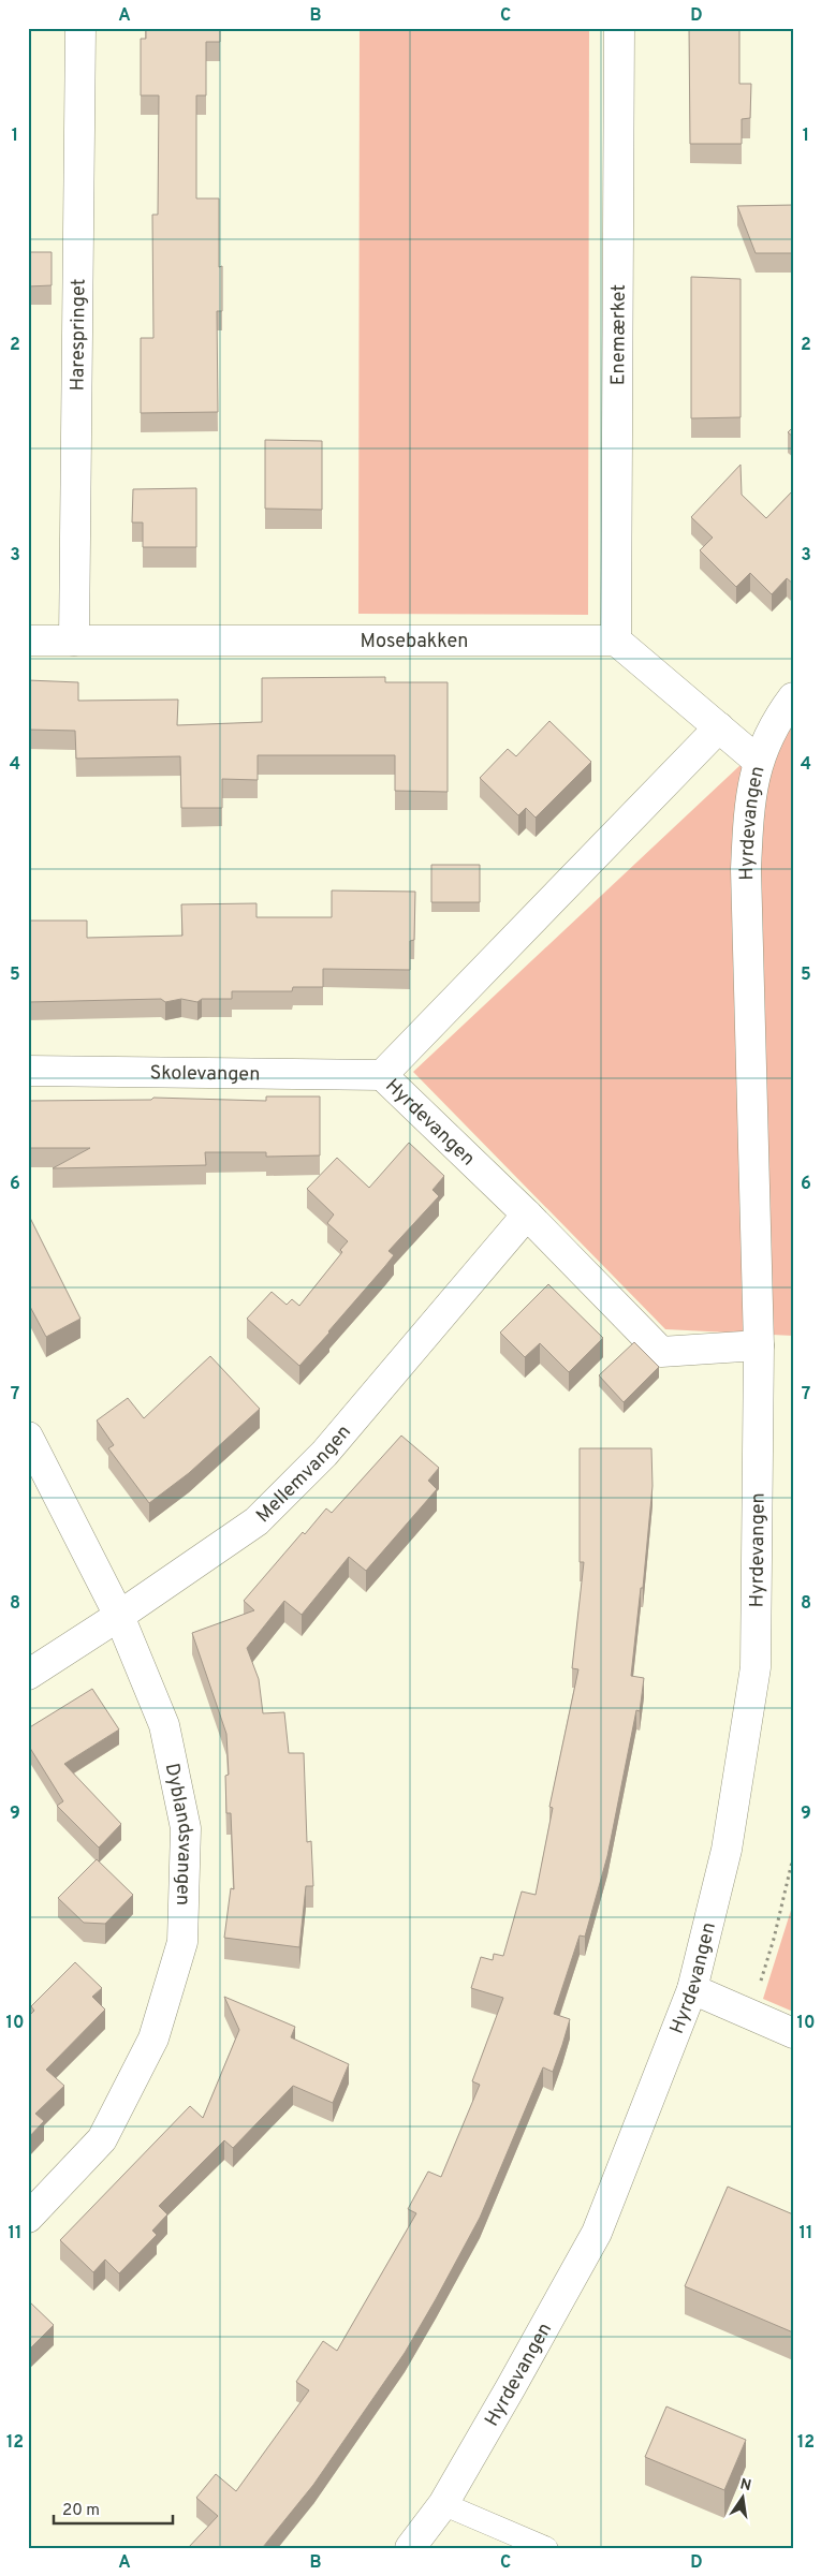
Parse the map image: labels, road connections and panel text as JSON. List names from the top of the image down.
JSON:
{
  "streets": {
    "street": [
      "Harespringet",
      "Enemærket",
      "Mosebakken",
      "Hyrdevangen",
      "Skolevangen",
      "Mellemvangen",
      "Dyblandsvangen"
    ]
  },
  "crossings": [
    ["Harespringet", "Mosebakken"],
    ["Enemærket", "Mosebakken"],
    ["Hyrdevangen", "Skolevangen"],
    ["Hyrdevangen", "Mellemvangen"],
    ["Mellemvangen", "Dyblandsvangen"]
  ],
  "scale_bar": "20 m",
  "north": "top",
  "grid": {
    "columns": [
      "A",
      "B",
      "C",
      "D"
    ],
    "rows": [
      "1",
      "2",
      "3",
      "4",
      "5",
      "6",
      "7",
      "8",
      "9",
      "10",
      "11",
      "12"
    ]
  }
}
